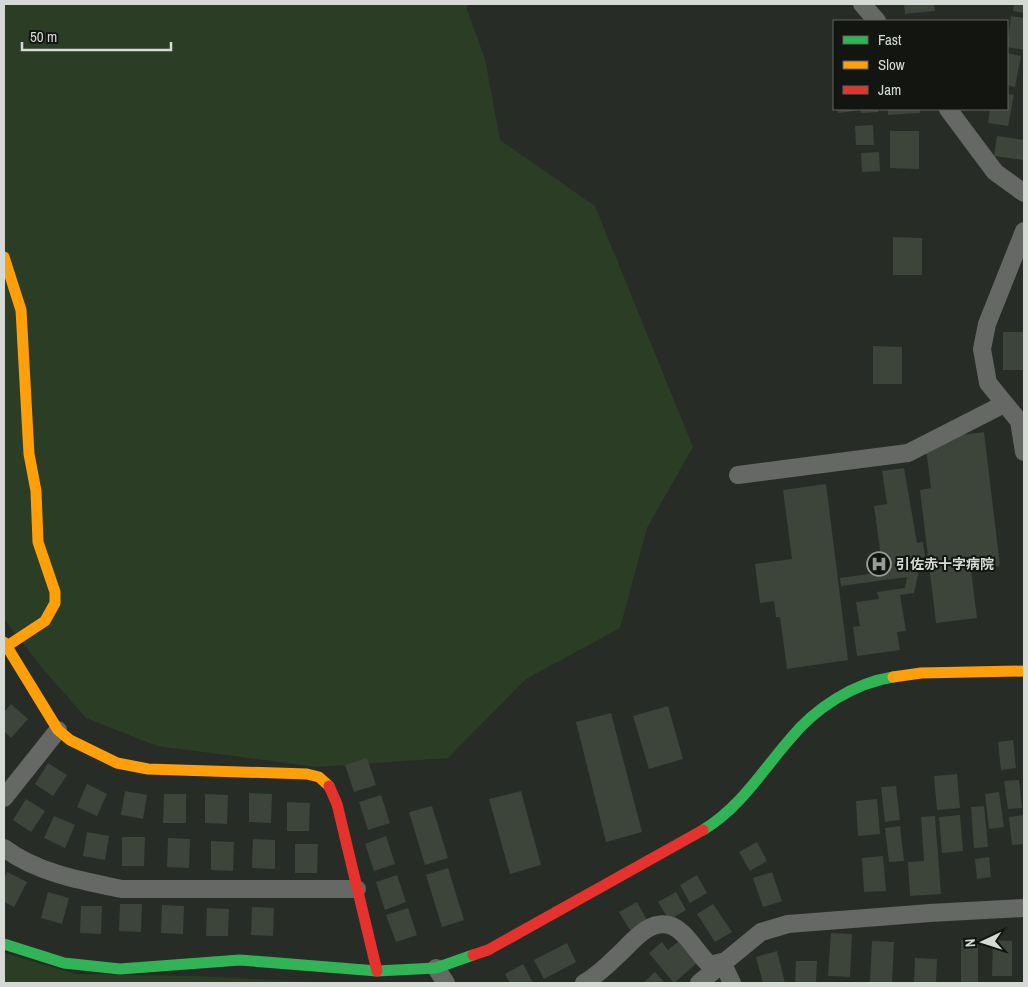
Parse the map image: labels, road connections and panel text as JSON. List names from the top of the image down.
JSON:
{
  "places": {
    "hospital": ["引佐赤十字病院"]
  },
  "legend": ["Fast", "Slow", "Jam"],
  "scale_bar": "50 m",
  "north": "left"
}
